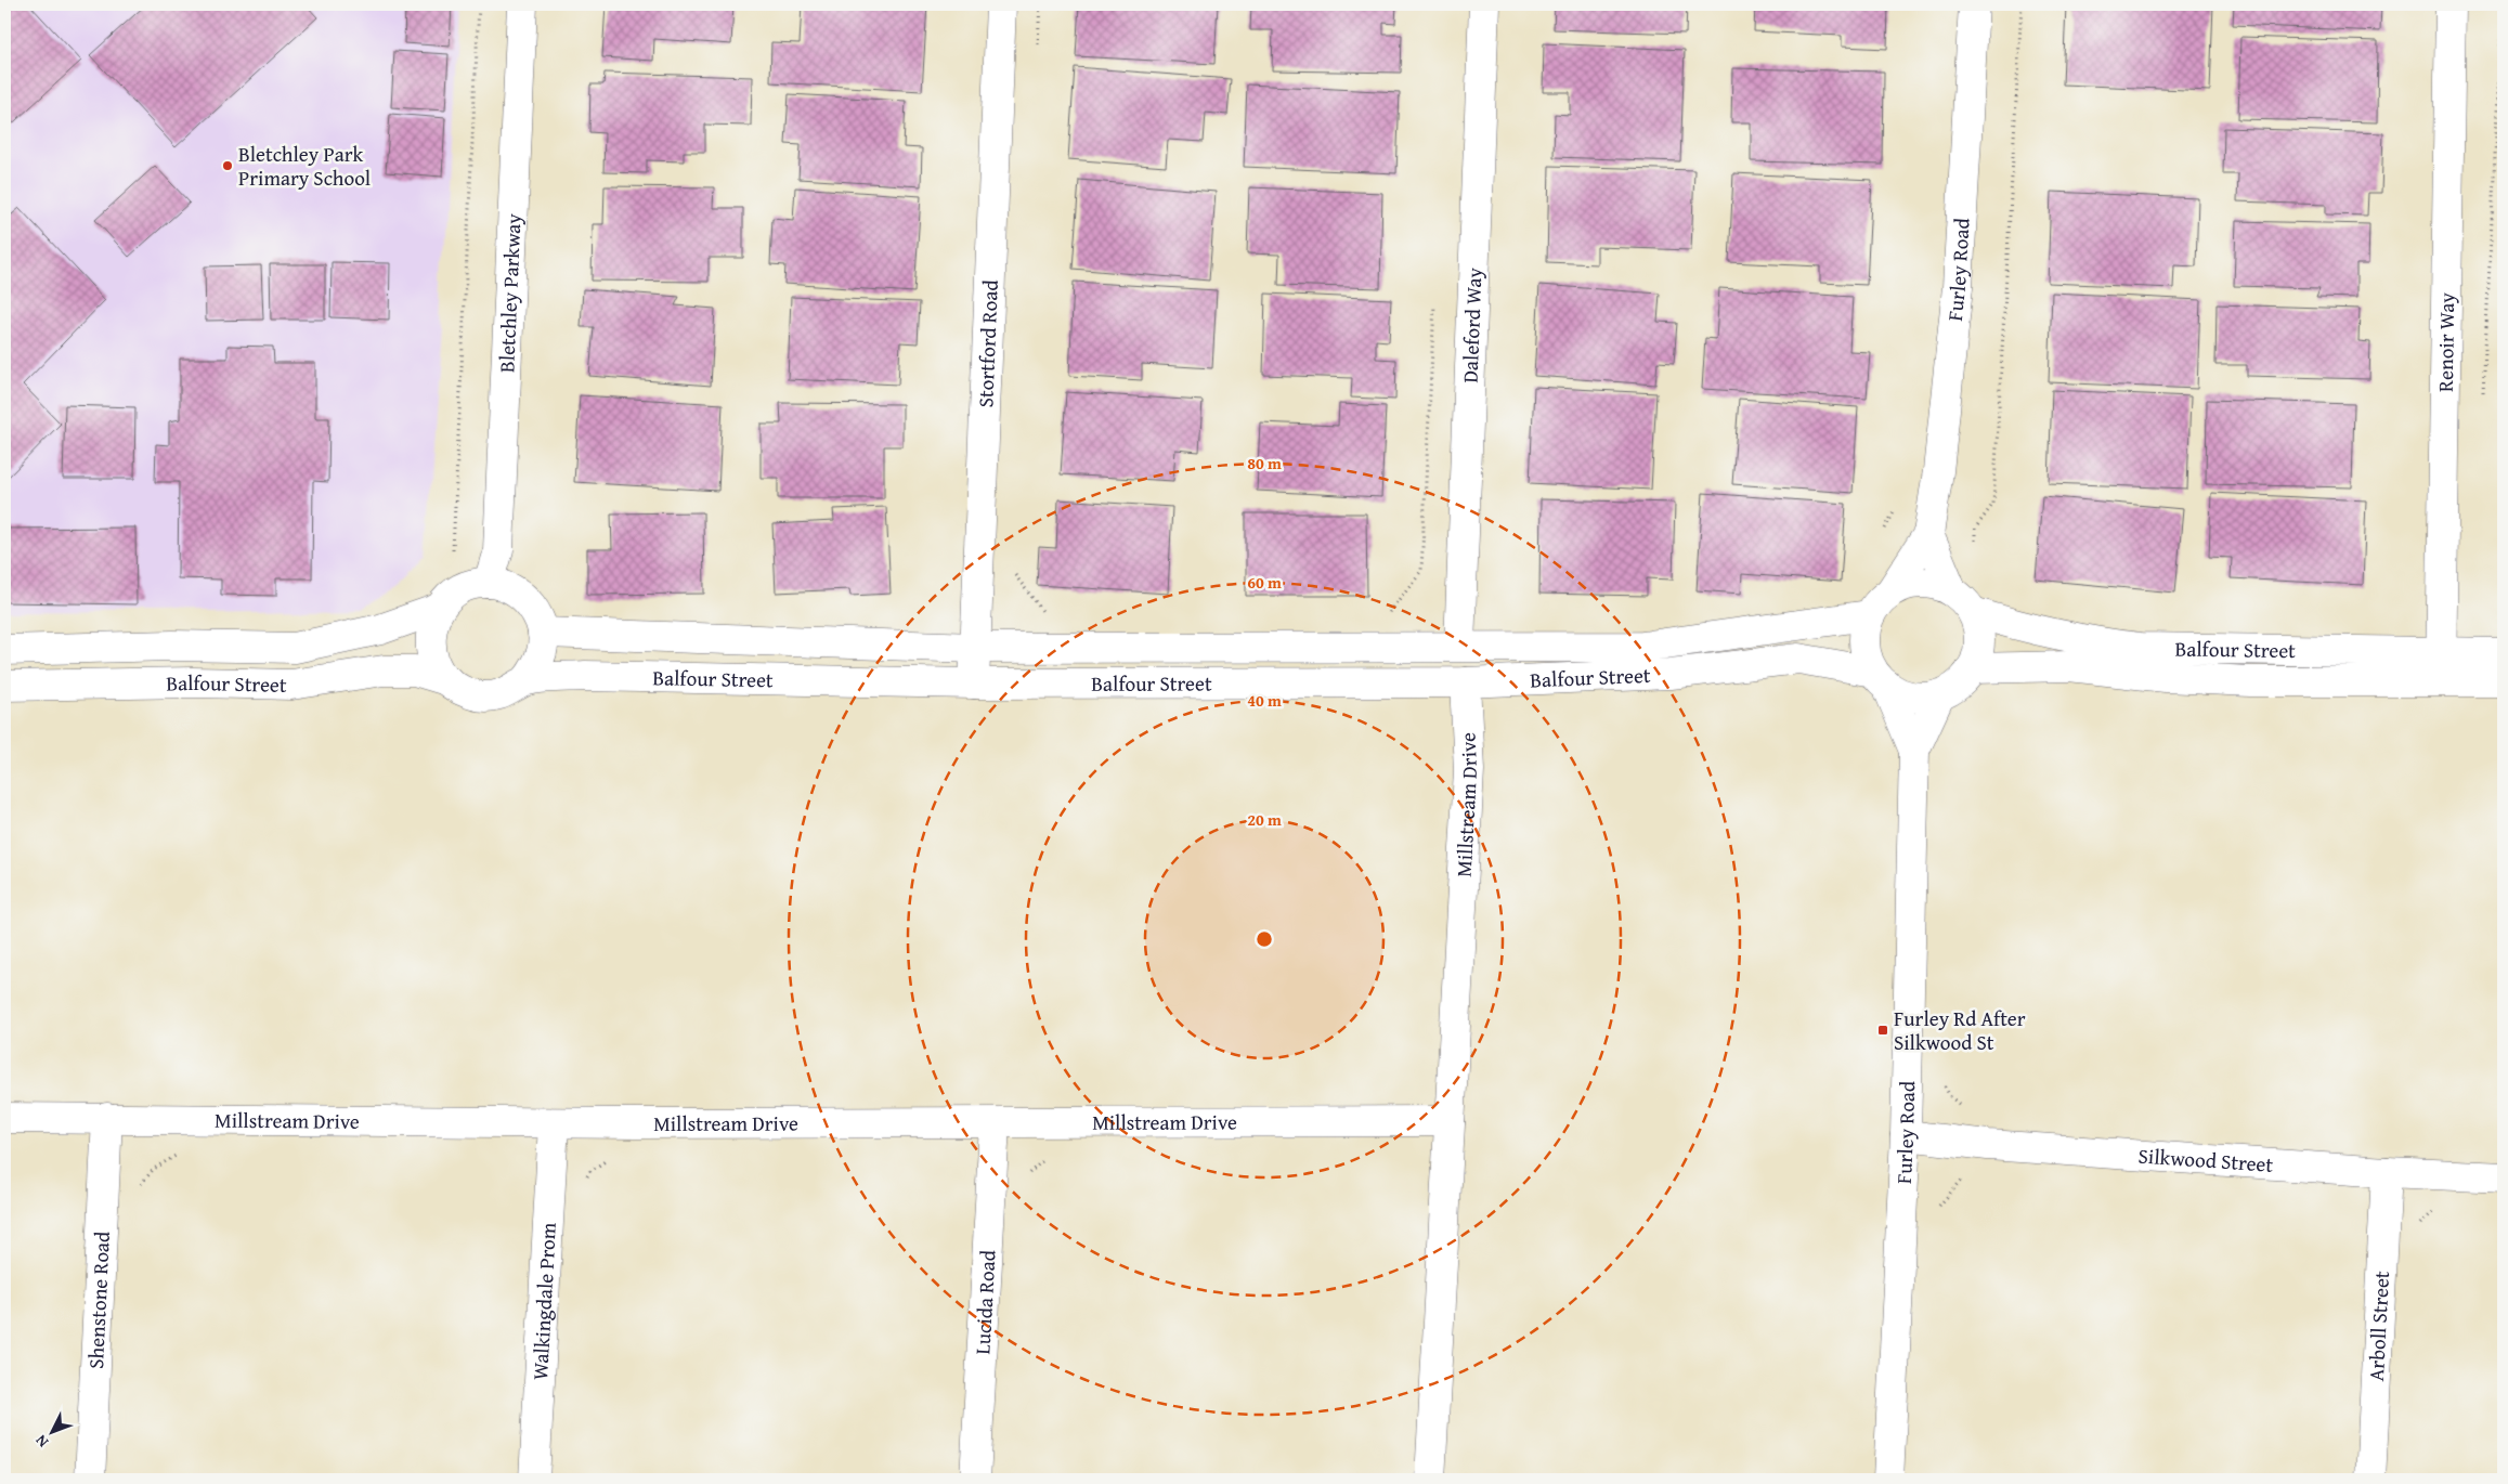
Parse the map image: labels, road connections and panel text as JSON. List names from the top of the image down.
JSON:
{
  "streets": {
    "street": [
      "Furley Road",
      "Bletchley Parkway",
      "Daleford Way",
      "Renoir Way",
      "Stortford Road",
      "Balfour Street",
      "Millstream Drive",
      "Silkwood Street",
      "Shenstone Road",
      "Walkingdale Prom",
      "Lucida Road",
      "Arboll Street"
    ]
  },
  "crossings": [
    ["Furley Road", "Balfour Street"],
    ["Furley Road", "Silkwood Street"],
    ["Bletchley Parkway", "Balfour Street"],
    ["Daleford Way", "Balfour Street"],
    ["Renoir Way", "Balfour Street"],
    ["Stortford Road", "Balfour Street"],
    ["Balfour Street", "Millstream Drive"],
    ["Millstream Drive", "Shenstone Road"],
    ["Millstream Drive", "Walkingdale Prom"],
    ["Millstream Drive", "Lucida Road"],
    ["Silkwood Street", "Arboll Street"]
  ],
  "places": {
    "other": ["Bletchley Park Primary School"],
    "transit": ["Furley Rd After Silkwood St"]
  },
  "north": "bottom left",
  "rings": [
    "80 m",
    "60 m",
    "40 m",
    "20 m"
  ]
}
